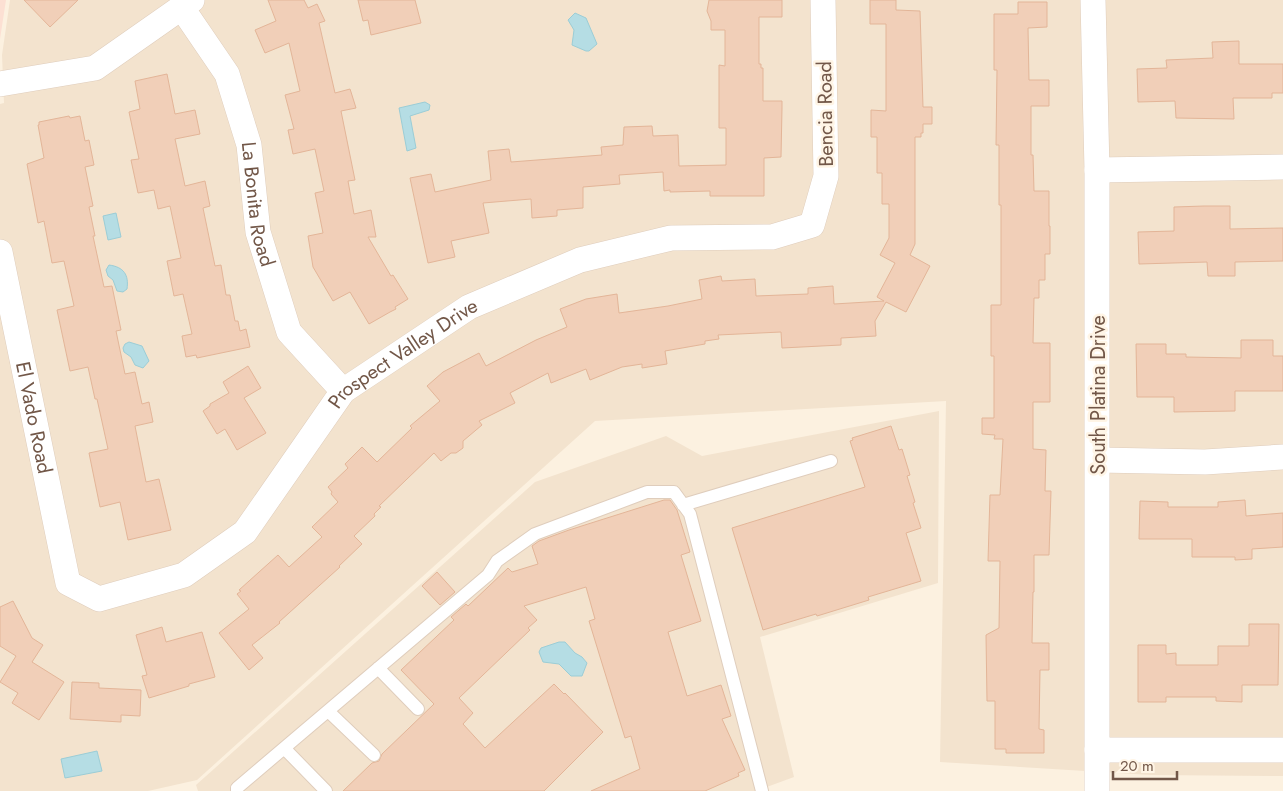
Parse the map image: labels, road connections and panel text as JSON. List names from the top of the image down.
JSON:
{
  "streets": {
    "street": [
      "Bencia Road",
      "La Bonita Road",
      "Prospect Valley Drive",
      "South Platina Drive",
      "El Vado Road"
    ]
  },
  "crossings": [
    ["Bencia Road", "Prospect Valley Drive"],
    ["La Bonita Road", "Prospect Valley Drive"],
    ["Prospect Valley Drive", "El Vado Road"]
  ],
  "scale_bar": "20 m"
}
